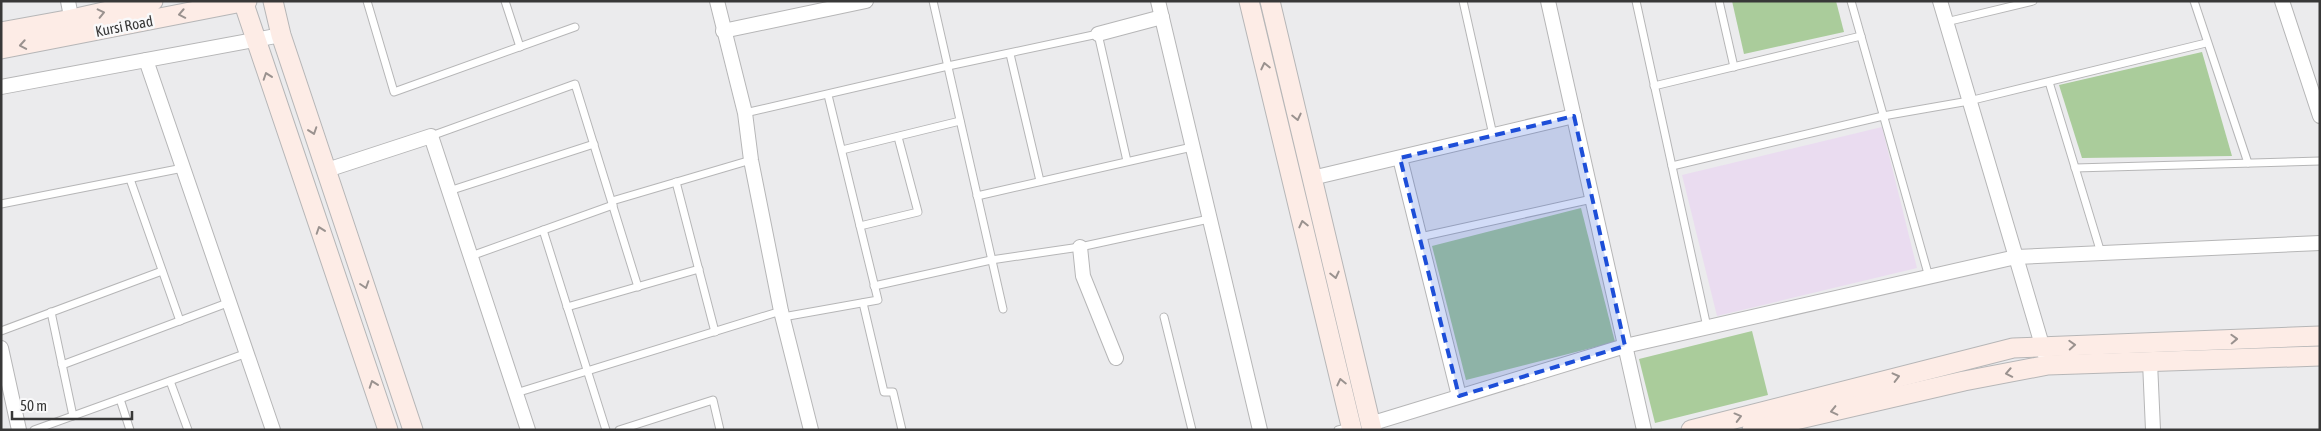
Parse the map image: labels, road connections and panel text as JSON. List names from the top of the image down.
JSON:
{
  "streets": {
    "street": ["Kursi Road"]
  },
  "scale_bar": "50 m"
}
